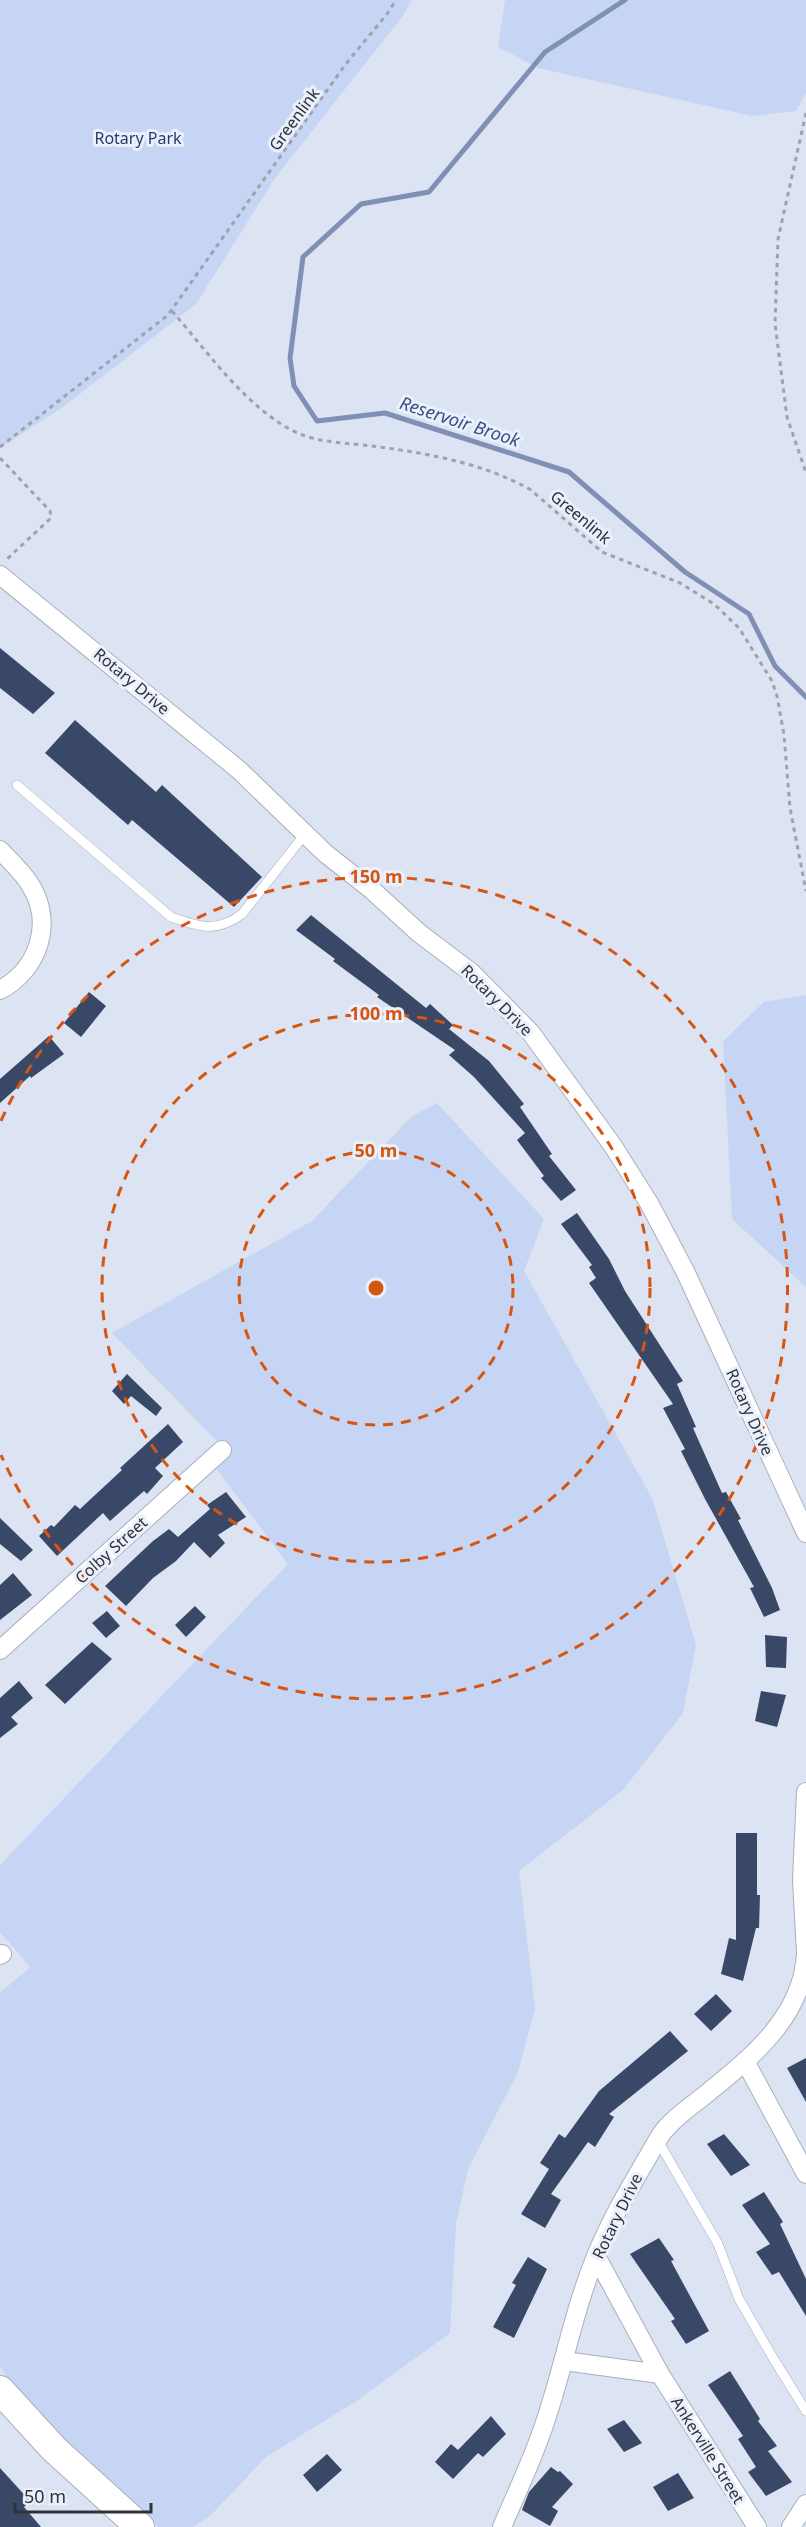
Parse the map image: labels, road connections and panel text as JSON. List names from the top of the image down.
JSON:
{
  "streets": {
    "street": ["Rotary Drive", "Colby Street", "Ankerville Street"],
    "path": ["Greenlink"]
  },
  "crossings": [
    ["Rotary Drive", "Ankerville Street"]
  ],
  "water": ["Reservoir Brook"],
  "parks": ["Rotary Park"],
  "scale_bar": "50 m",
  "rings": ["150 m", "100 m", "50 m"]
}
